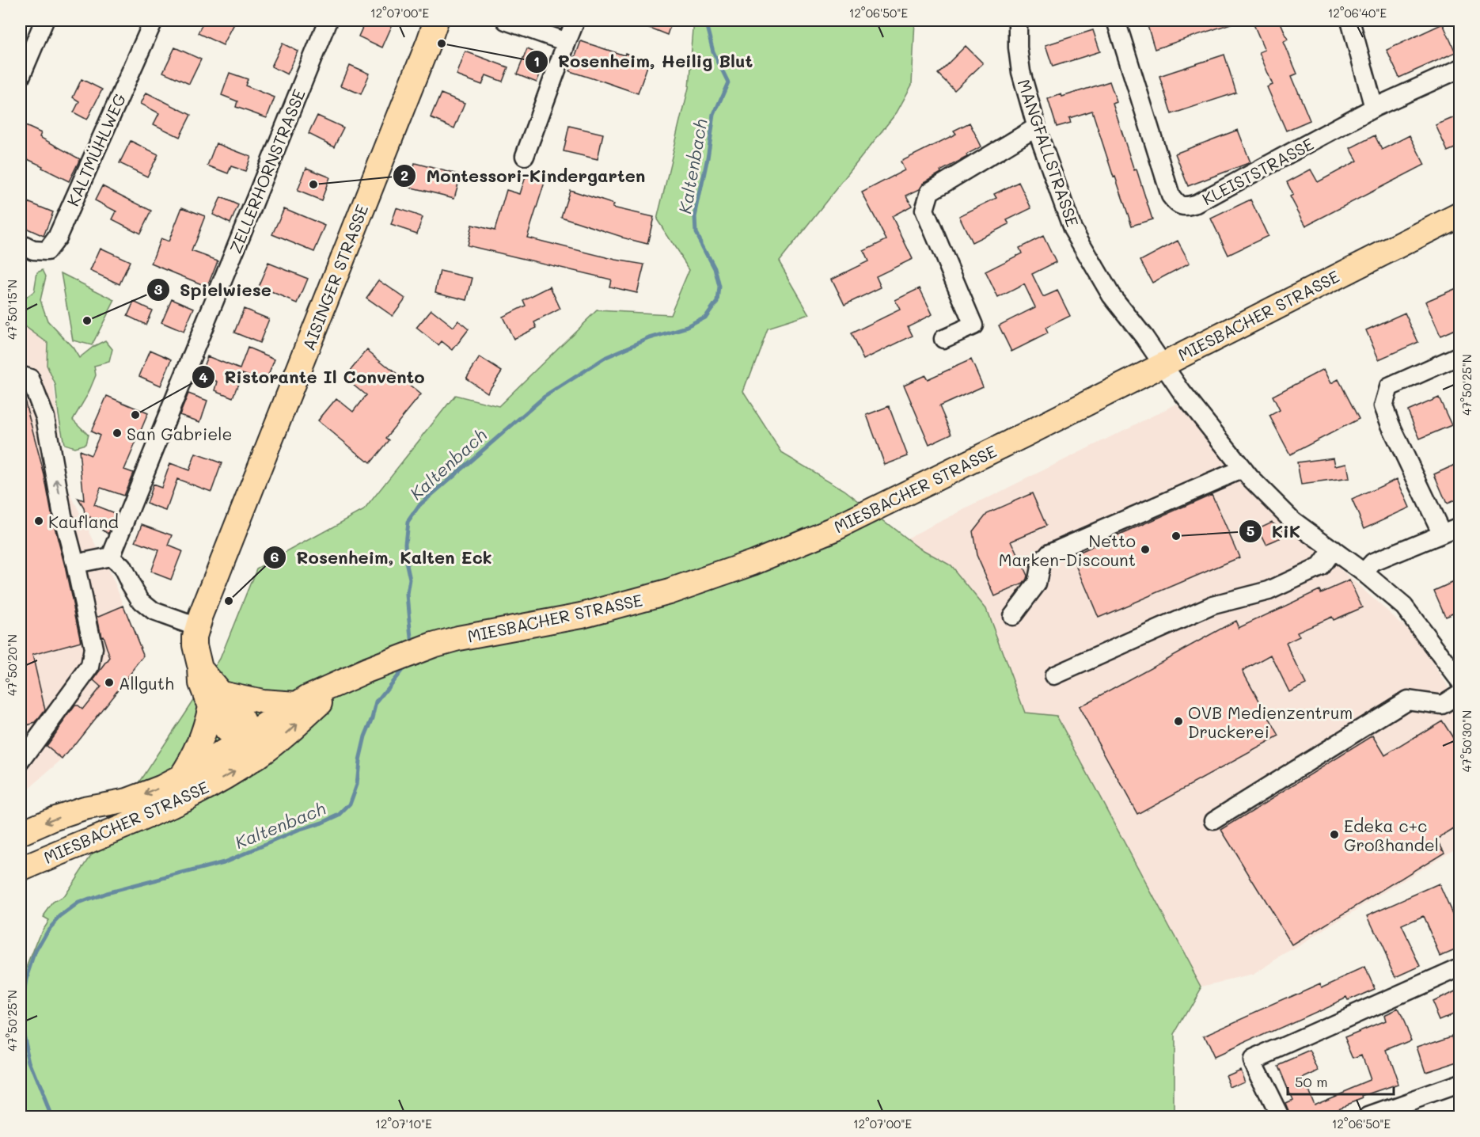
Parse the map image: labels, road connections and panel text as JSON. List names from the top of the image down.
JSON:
{
  "streets": {
    "main road": ["AISINGER STRASSE", "MIESBACHER STRASSE"],
    "street": [
      "KALTMÜHLWEG",
      "MANGFALLSTRASSE",
      "ZELLERHORNSTRASSE",
      "KLEISTSTRASSE"
    ]
  },
  "crossings": [
    ["MANGFALLSTRASSE", "MIESBACHER STRASSE"],
    ["AISINGER STRASSE", "MIESBACHER STRASSE"]
  ],
  "water": ["Kaltenbach"],
  "places": [
    "Rosenheim, Heilig Blut",
    "Montessori-Kindergarten",
    "Spielwiese",
    "Ristorante Il Convento",
    "San Gabriele",
    "Kaufland",
    "KiK",
    "Netto Marken-Discount",
    "Rosenheim, Kalten Eck",
    "Allguth",
    "OVB Medienzentrum Druckerei",
    "Edeka c+c Großhandel"
  ],
  "scale_bar": "50 m",
  "coordinates": [
    "12°07'00\"E",
    "12°06'50\"E",
    "12°06'40\"E",
    "47°50'15\"N",
    "47°50'25\"N",
    "47°50'20\"N",
    "47°50'30\"N",
    "12°07'10\"E"
  ]
}
